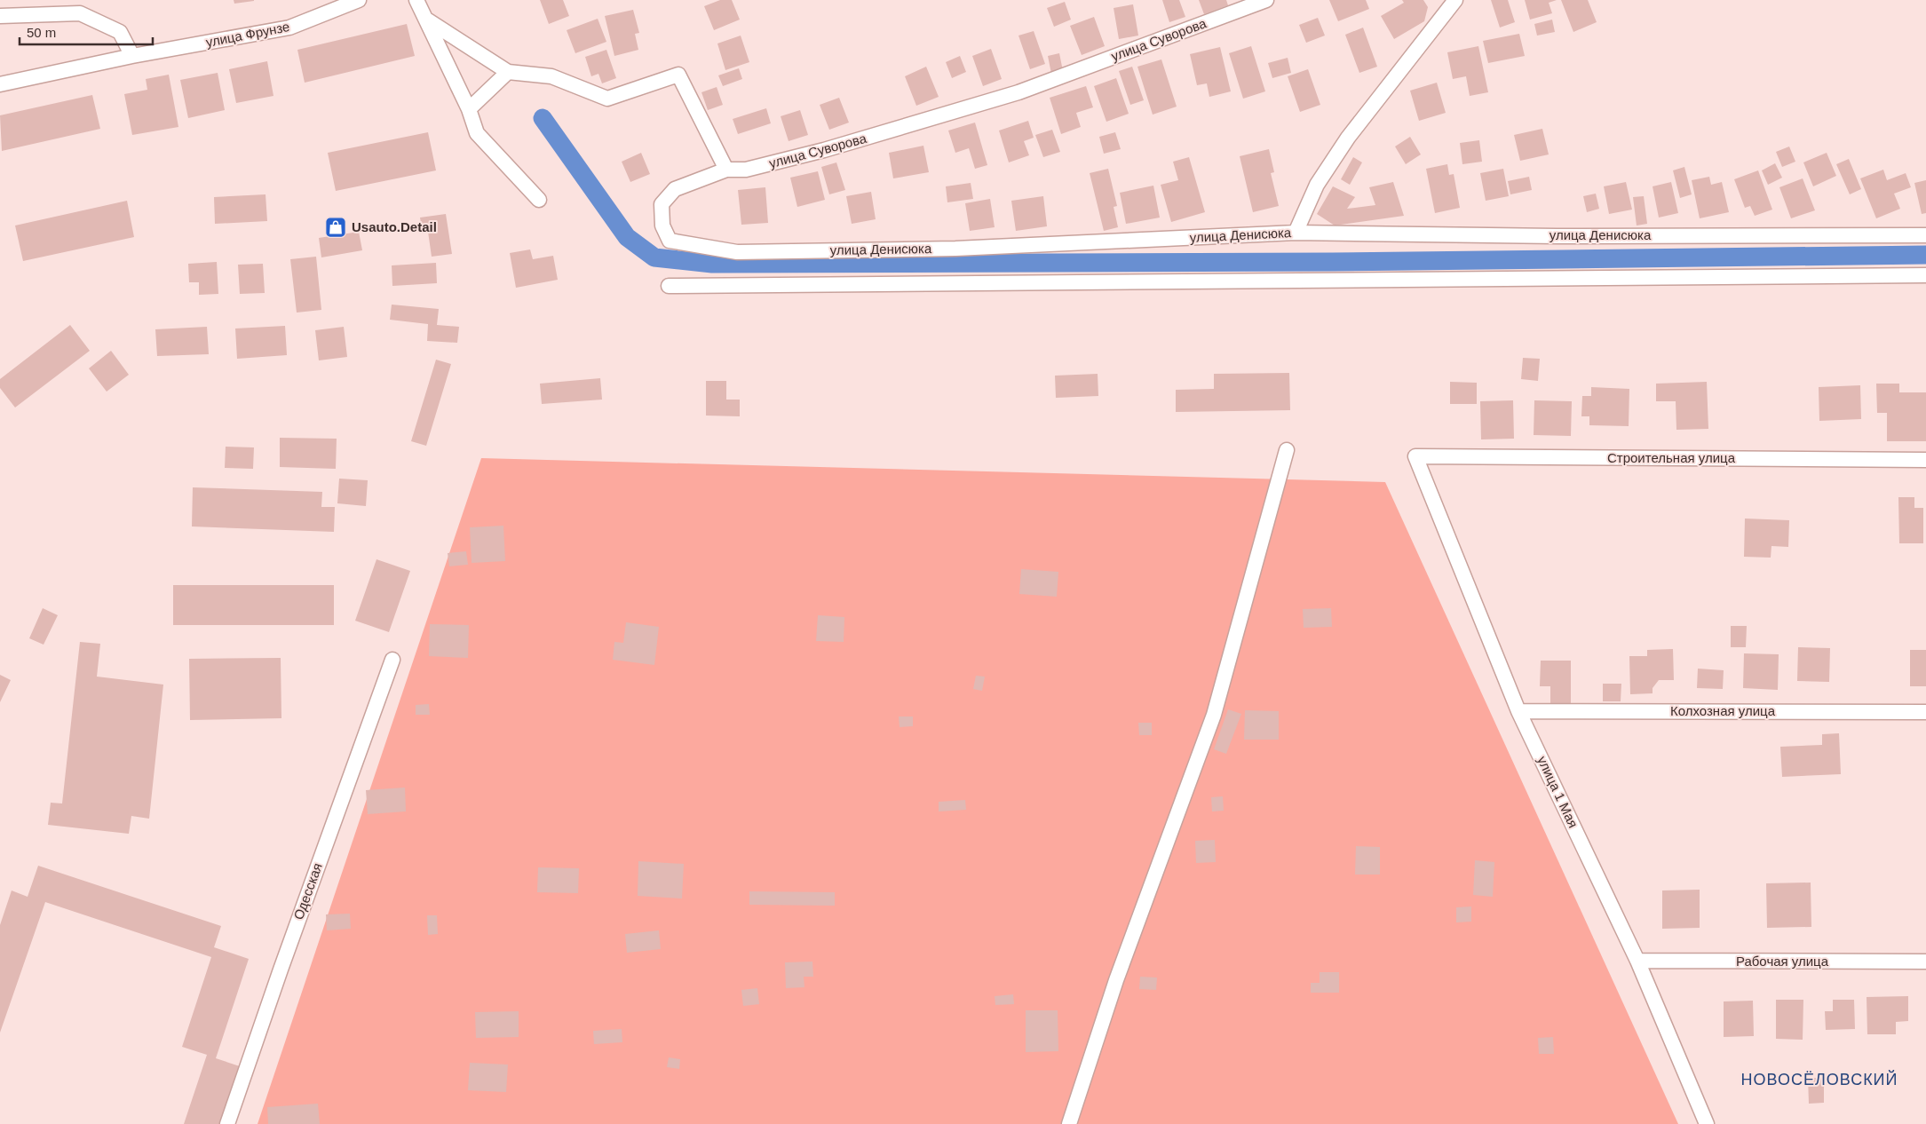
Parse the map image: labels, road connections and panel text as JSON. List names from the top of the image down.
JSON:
{
  "streets": {
    "street": [
      "улица Фрунзе",
      "улица Суворова",
      "улица Денисюка",
      "Строительная улица",
      "Колхозная улица",
      "улица 1 Мая",
      "Одесская",
      "Рабочая улица"
    ]
  },
  "crossings": [
    ["улица Суворова", "улица Денисюка"],
    ["Строительная улица", "улица 1 Мая"],
    ["Колхозная улица", "улица 1 Мая"],
    ["улица 1 Мая", "Рабочая улица"]
  ],
  "districts": ["НОВОСЁЛОВСКИЙ"],
  "places": {
    "shop": ["Usauto.Detail"]
  },
  "scale_bar": "50 m"
}
